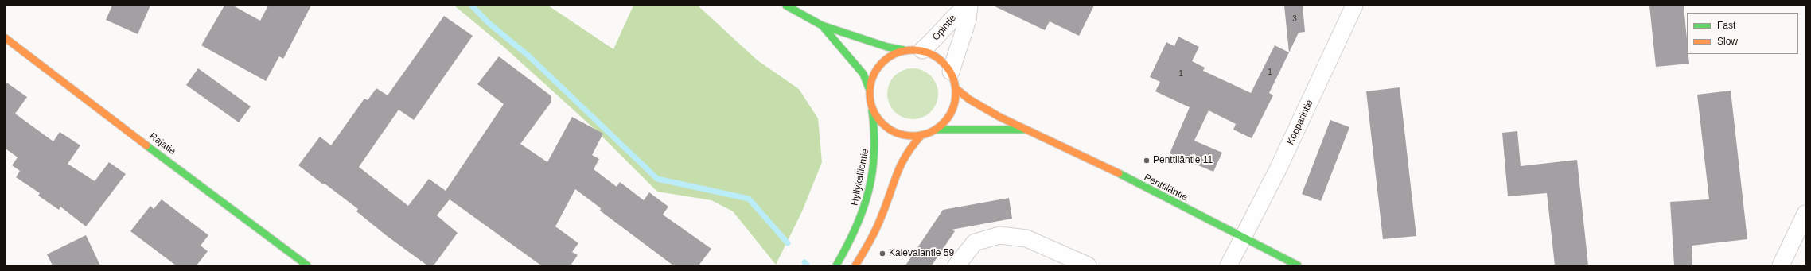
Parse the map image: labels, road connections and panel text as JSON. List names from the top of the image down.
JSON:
{
  "streets": {
    "street": [
      "Opintie",
      "Kopparintie",
      "Rajatie",
      "Hyllykalliontie",
      "Penttiläntie"
    ]
  },
  "crossings": [
    ["Opintie", "Hyllykalliontie"],
    ["Opintie", "Penttiläntie"],
    ["Kopparintie", "Penttiläntie"],
    ["Hyllykalliontie", "Penttiläntie"]
  ],
  "places": ["Penttiläntie 11", "Kalevalantie 59"],
  "house_numbers": ["3", "1", "1"],
  "legend": ["Fast", "Slow"]
}
